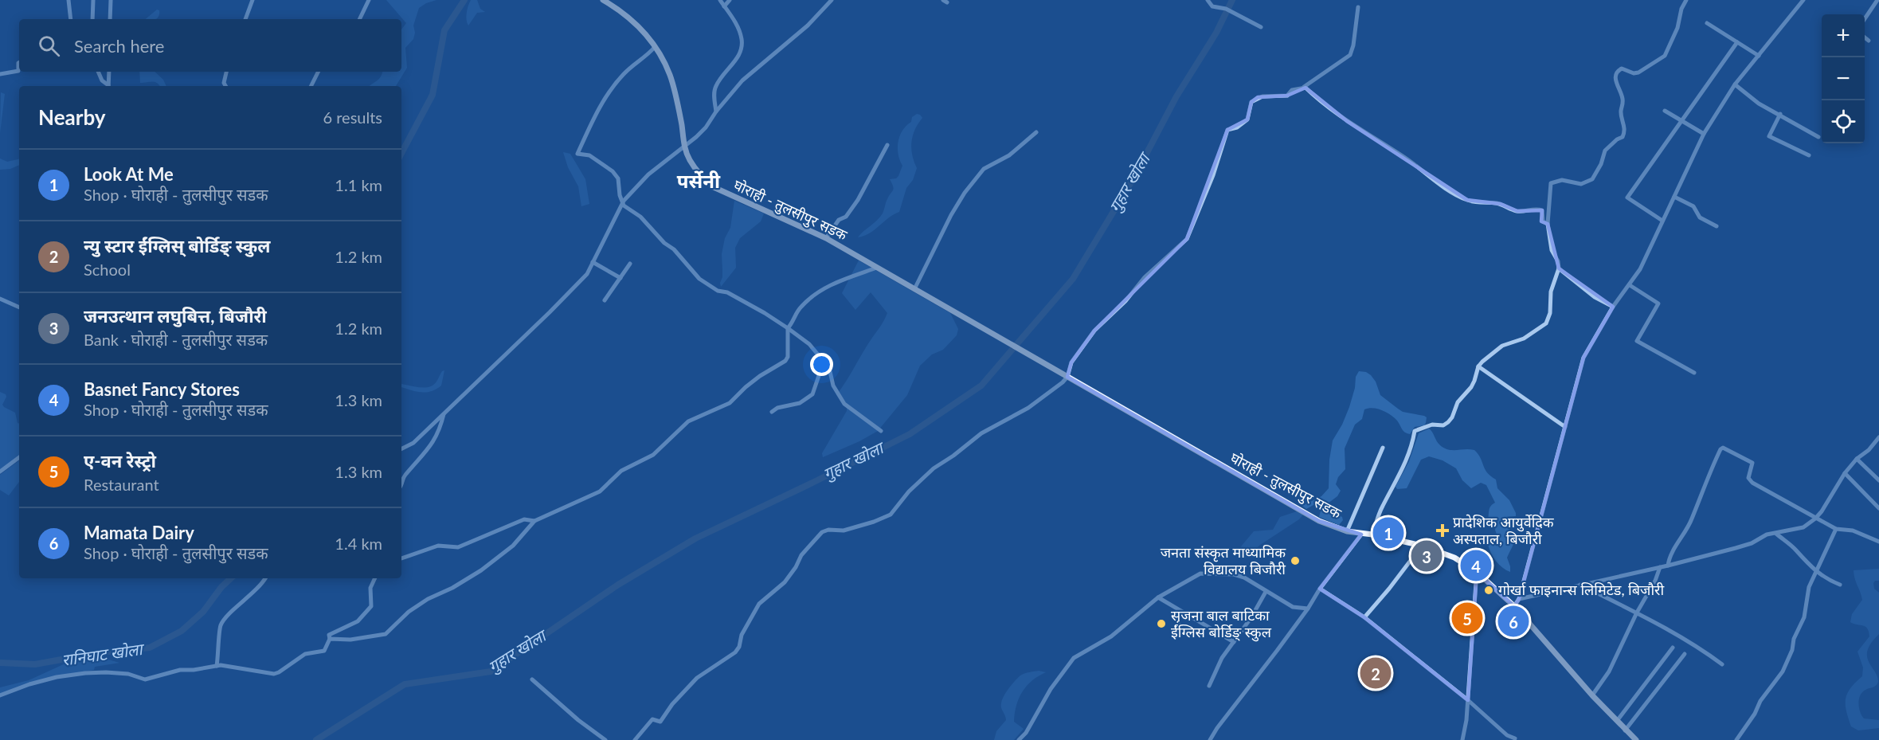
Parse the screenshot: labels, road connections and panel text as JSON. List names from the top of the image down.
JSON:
{
  "streets": {
    "main road": ["घोराही - तुलसीपुर सडक"]
  },
  "districts": ["पर्सेनी"],
  "water": ["गुहार खोला", "रानिघाट खोला"],
  "places": {
    "health": ["प्रादेशिक आयुर्वेदिक अस्पताल, बिजौरी"],
    "other": ["जनता संस्कृत माध्यामिक विद्यालय बिजौरी", "गोर्खा फाइनान्स लिमिटेड, बिजौरी", "सृजना बाल बाटिका ईंग्लिस बोर्डिङ् स्कुल"]
  },
  "page": {
    "map_buttons": ["+", "−"],
    "search": "Search here",
    "heading": ["Nearby", "6 results"],
    "list": [
      {
        "mark": "1",
        "name": "Look At Me",
        "note": "Shop · घोराही - तुलसीपुर सडक",
        "value": "1.1 km"
      },
      {
        "mark": "2",
        "name": "न्यु स्टार ईंग्लिस् बोर्डिङ् स्कुल",
        "note": "School",
        "value": "1.2 km"
      },
      {
        "mark": "3",
        "name": "जनउत्थान लघुबित्त, बिजौरी",
        "note": "Bank · घोराही - तुलसीपुर सडक",
        "value": "1.2 km"
      },
      {
        "mark": "4",
        "name": "Basnet Fancy Stores",
        "note": "Shop · घोराही - तुलसीपुर सडक",
        "value": "1.3 km"
      },
      {
        "mark": "5",
        "name": "ए-वन रेस्ट्रो",
        "note": "Restaurant",
        "value": "1.3 km"
      },
      {
        "mark": "6",
        "name": "Mamata Dairy",
        "note": "Shop · घोराही - तुलसीपुर सडक",
        "value": "1.4 km"
      }
    ],
    "pins": [
      "1",
      "3",
      "4",
      "5",
      "6",
      "2"
    ]
  }
}
